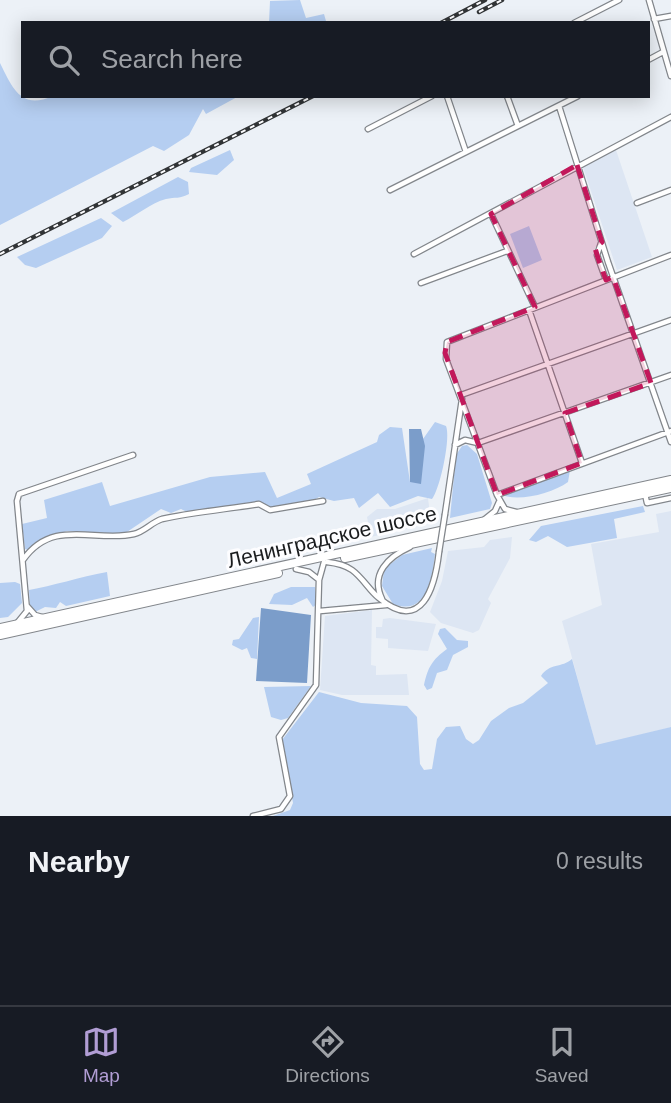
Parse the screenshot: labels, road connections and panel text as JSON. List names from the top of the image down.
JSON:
{
  "streets": {
    "highway": ["Ленинградское шоссе"]
  },
  "page": {
    "search": "Search here",
    "heading": ["Nearby", "0 results"],
    "nav": ["Map", "Directions", "Saved"]
  }
}
